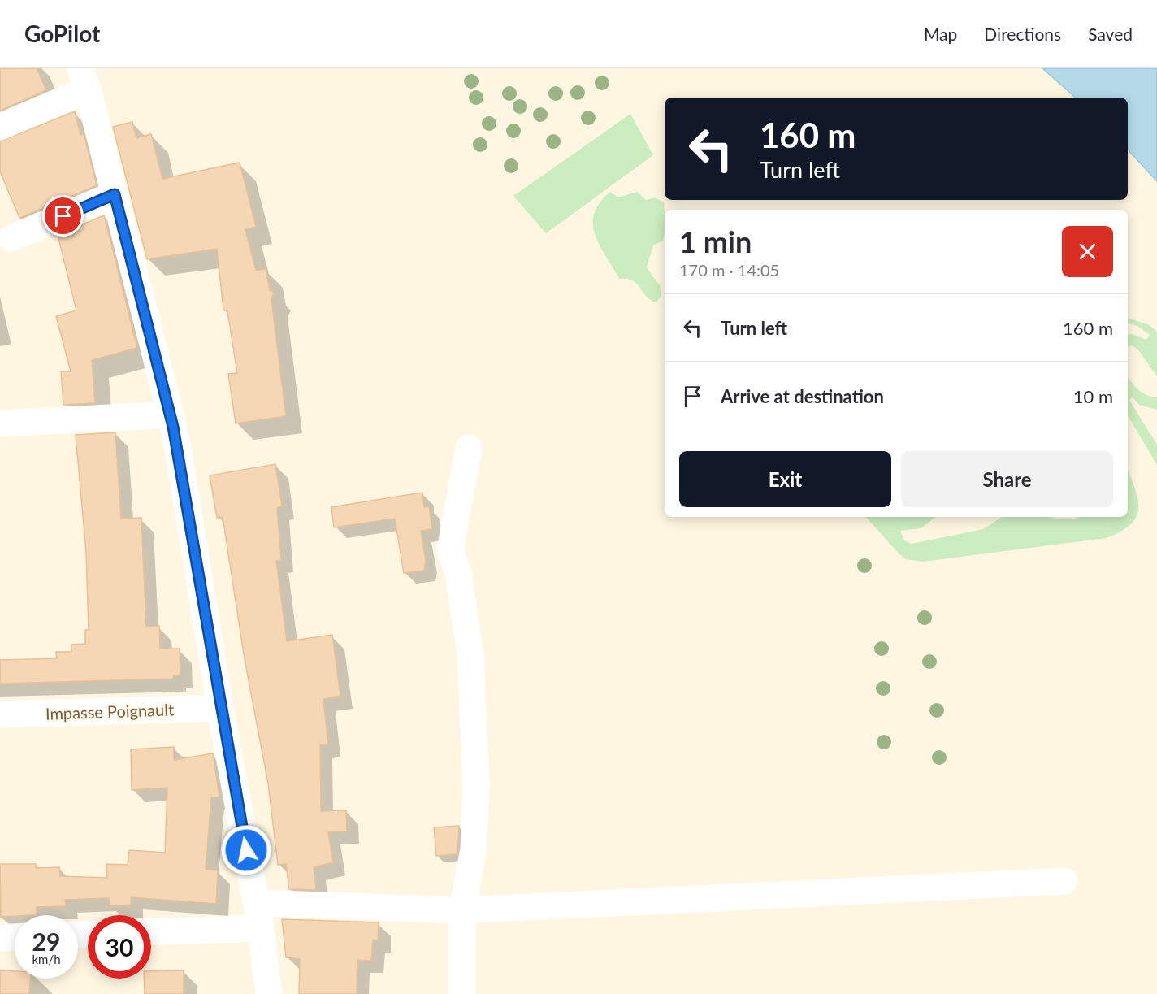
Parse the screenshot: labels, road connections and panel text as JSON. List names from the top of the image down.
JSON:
{
  "streets": {
    "street": ["Impasse Poignault"]
  },
  "page": {
    "header": "GoPilot",
    "nav": ["Map", "Directions", "Saved"],
    "turn": ["160 m", "Turn left"],
    "heading": ["1 min", "170 m · 14:05"],
    "list": [
      {
        "name": "Turn left",
        "value": "160 m"
      },
      {
        "name": "Arrive at destination",
        "value": "10 m"
      }
    ],
    "buttons": ["Exit", "Share"],
    "speed": "29 km/h",
    "limit": "30"
  }
}
